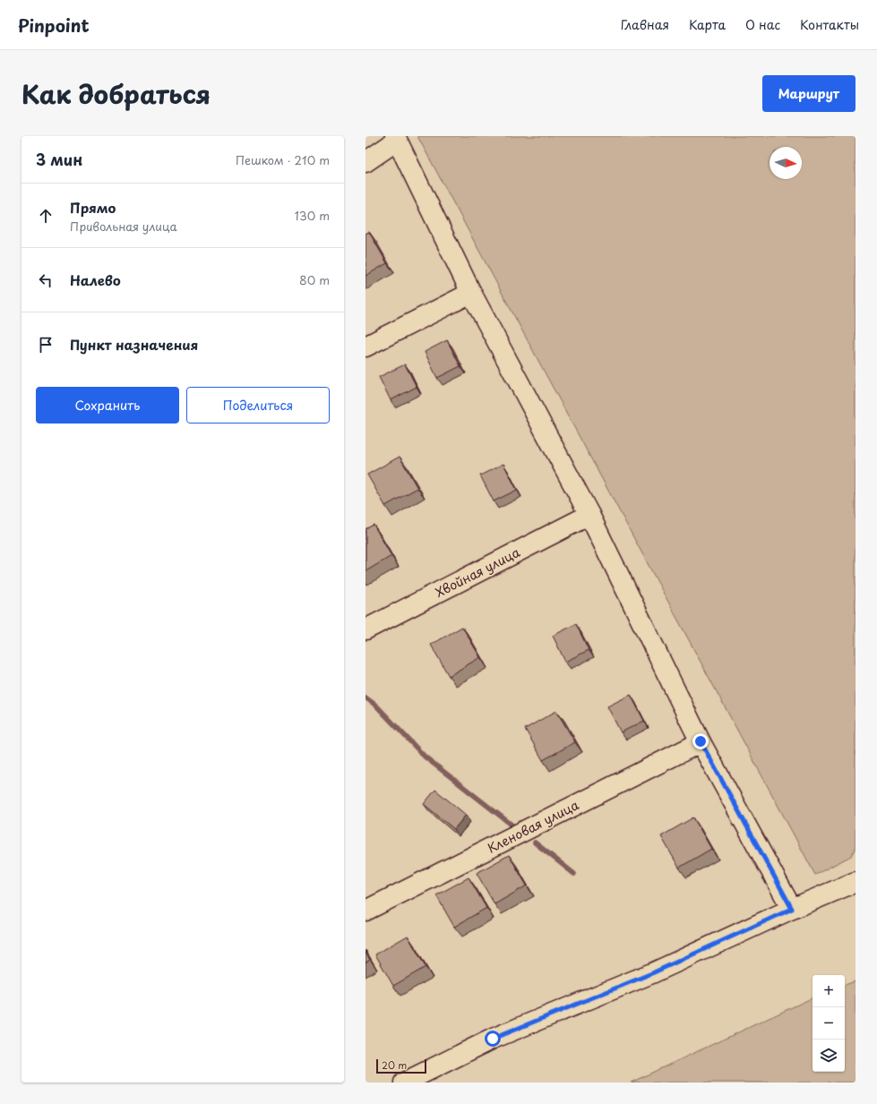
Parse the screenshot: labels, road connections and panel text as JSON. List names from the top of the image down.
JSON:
{
  "streets": {
    "street": ["Хвойная улица", "Кленовая улица"]
  },
  "scale_bar": "20 m",
  "north": "right",
  "page": {
    "header": "Pinpoint",
    "nav": [
      "Главная",
      "Карта",
      "О нас",
      "Контакты"
    ],
    "title": "Как добраться",
    "buttons": [
      "Маршрут",
      ["Сохранить", "Поделиться"]
    ],
    "heading": ["3 мин", "Пешком · 210 m"],
    "list": [
      ["Прямо", "Привольная улица", "130 m"],
      ["Налево", "80 m"],
      "Пункт назначения"
    ],
    "map_buttons": ["+", "−"],
    "scale": "20 m"
  }
}
